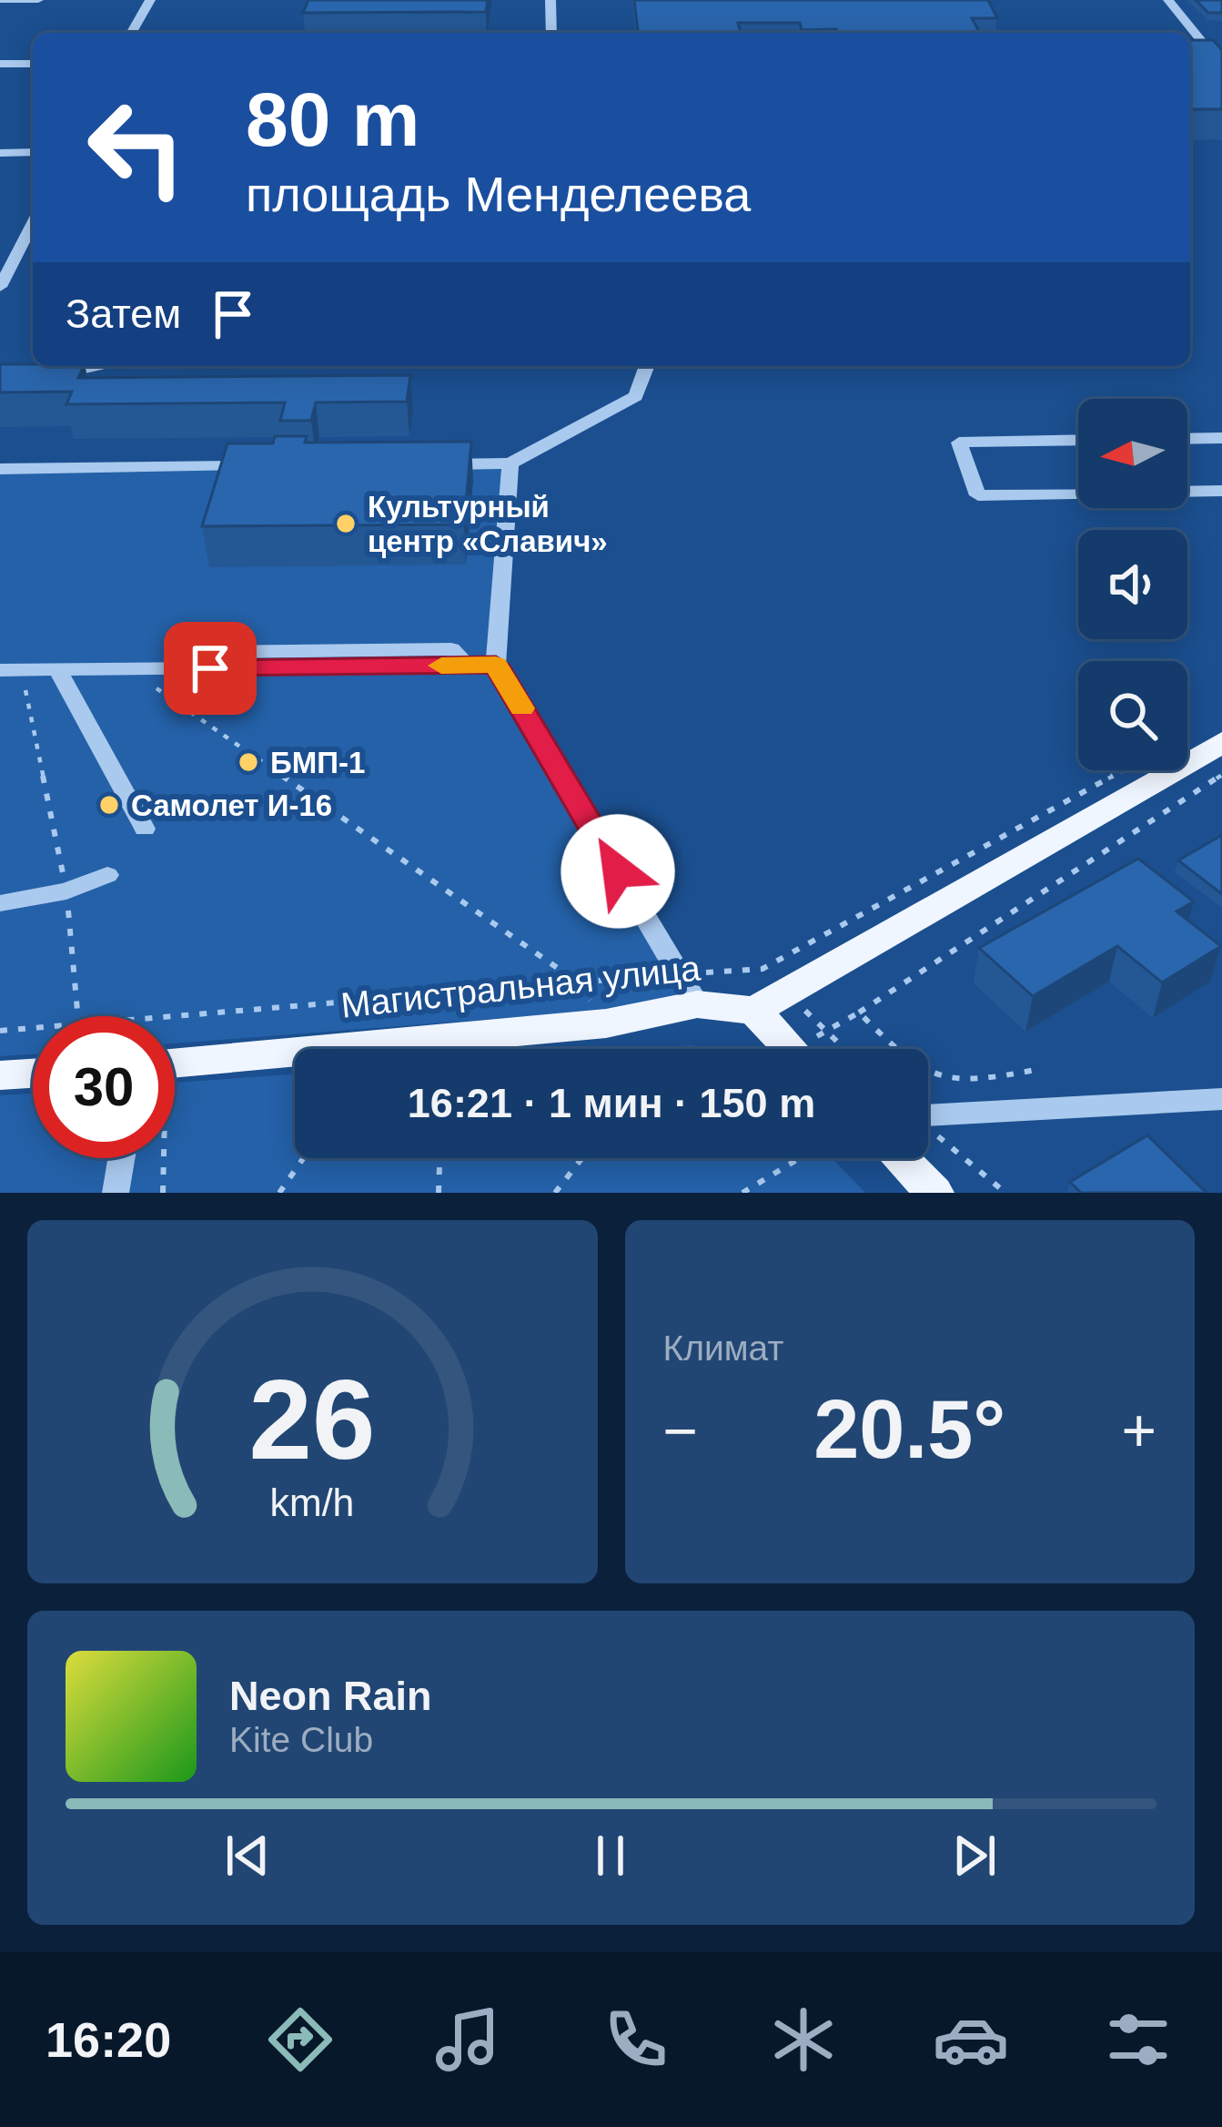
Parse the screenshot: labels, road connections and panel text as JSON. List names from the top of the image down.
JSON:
{
  "streets": {
    "main road": ["Магистральная улица"]
  },
  "places": ["Культурный центр «Славич»", "БМП-1", "Самолет И-16"],
  "north": "left",
  "page": {
    "turn": ["80 m", "площадь Менделеева"],
    "then": "Затем",
    "limit": "30",
    "trip": "16:21 · 1 мин · 150 m",
    "tile": "Климат",
    "heat": ["−", "20.5°", "+"],
    "song": ["Neon Rain", "Kite Club"],
    "tabs": "16:20",
    "gauge": ["26", "km/h"]
  }
}
